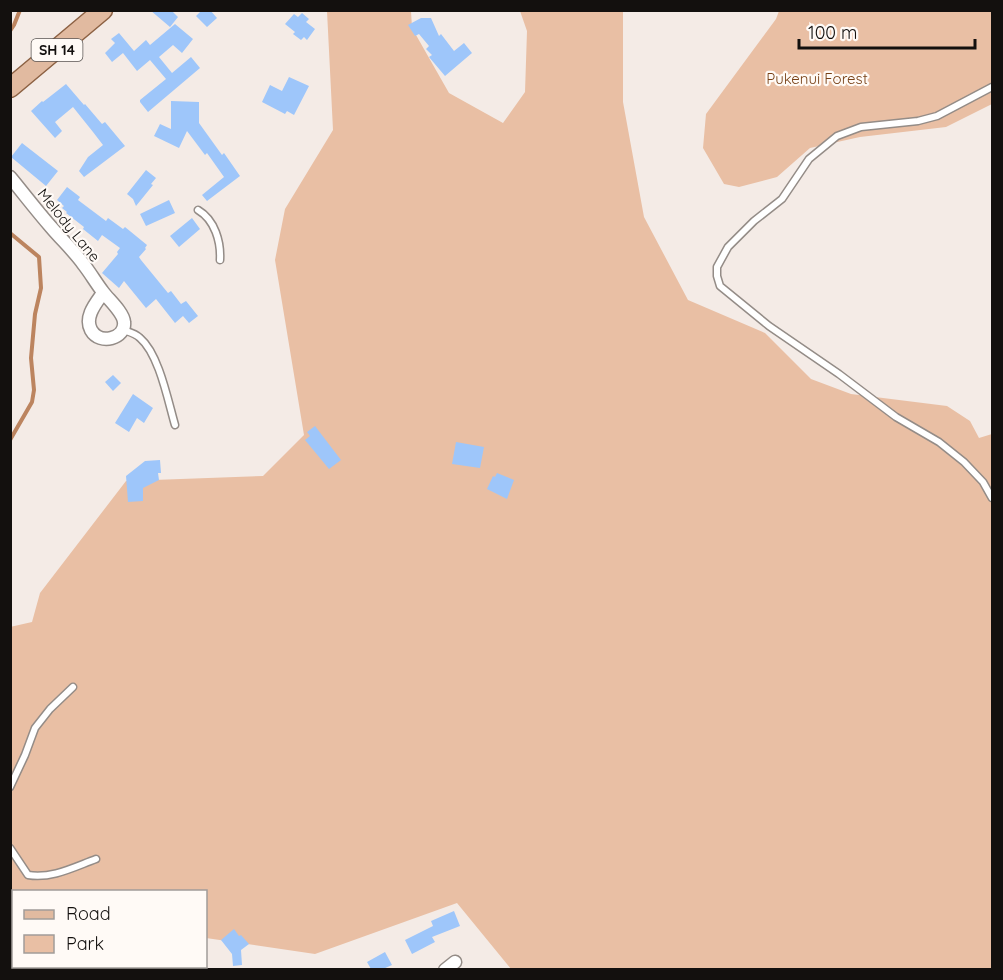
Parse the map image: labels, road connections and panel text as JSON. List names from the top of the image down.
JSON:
{
  "streets": {
    "main road": ["SH 14"],
    "street": ["Melody Lane"]
  },
  "parks": ["Pukenui Forest"],
  "legend": ["Road", "Park"],
  "scale_bar": "100 m"
}
